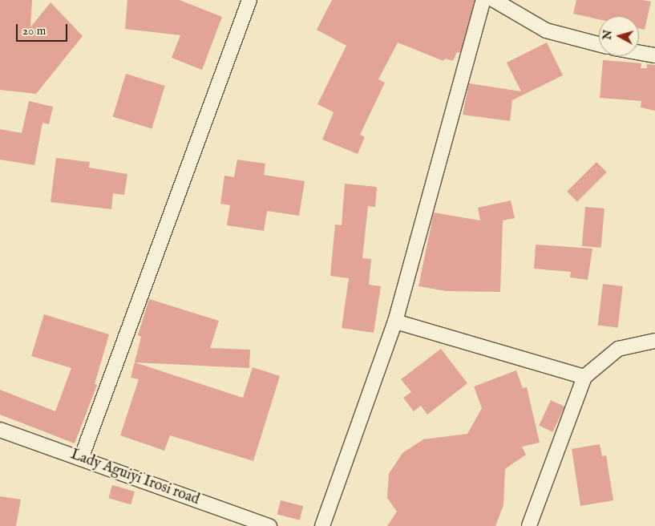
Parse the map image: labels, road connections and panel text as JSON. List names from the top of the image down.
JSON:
{
  "streets": {
    "street": ["Lady Aguiyi Irosi road"]
  },
  "scale_bar": "20 m",
  "north": "left"
}
